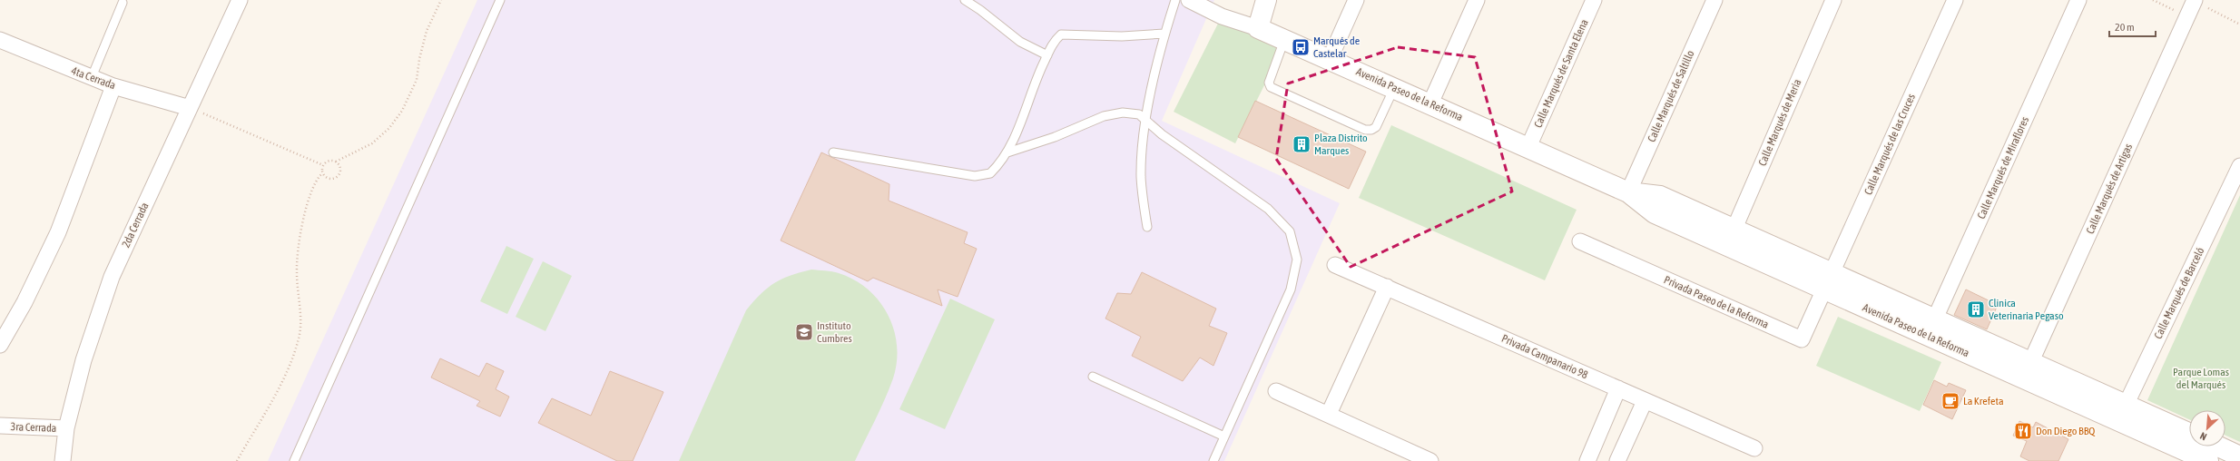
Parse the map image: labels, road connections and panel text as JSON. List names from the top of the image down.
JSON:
{
  "streets": {
    "street": [
      "Calle Marqués de Santa Elena",
      "4ta Cerrada",
      "Avenida Paseo de la Reforma",
      "Calle Marqués de Saltillo",
      "Calle Marqués de Meria",
      "Calle Marqués de las Cruces",
      "Calle Marqués de Miraflores",
      "Calle Marqués de Artigas",
      "2da Cerrada",
      "Calle Marqués de Barceló",
      "Privada Paseo de la Reforma",
      "Privada Campanario 98",
      "3ra Cerrada"
    ]
  },
  "crossings": [
    ["Calle Marqués de Santa Elena", "Avenida Paseo de la Reforma"],
    ["4ta Cerrada", "2da Cerrada"],
    ["Avenida Paseo de la Reforma", "Calle Marqués de Saltillo"],
    ["Avenida Paseo de la Reforma", "Calle Marqués de Meria"],
    ["Avenida Paseo de la Reforma", "Calle Marqués de las Cruces"],
    ["Avenida Paseo de la Reforma", "Calle Marqués de Miraflores"],
    ["Avenida Paseo de la Reforma", "Calle Marqués de Artigas"],
    ["Avenida Paseo de la Reforma", "Calle Marqués de Barceló"],
    ["Avenida Paseo de la Reforma", "Privada Paseo de la Reforma"],
    ["Calle Marqués de las Cruces", "Privada Paseo de la Reforma"],
    ["2da Cerrada", "3ra Cerrada"]
  ],
  "parks": ["Parque Lomas del Marqués"],
  "places": {
    "bus stop": ["Marqués de Castelar"],
    "building": ["Plaza Distrito Marques", "Clinica Veterinaria Pegaso"],
    "school or university": ["Instituto Cumbres"],
    "cafe": ["La Krefeta"],
    "restaurant": ["Don Diego BBQ"]
  },
  "scale_bar": "20 m",
  "north": "bottom left"
}
